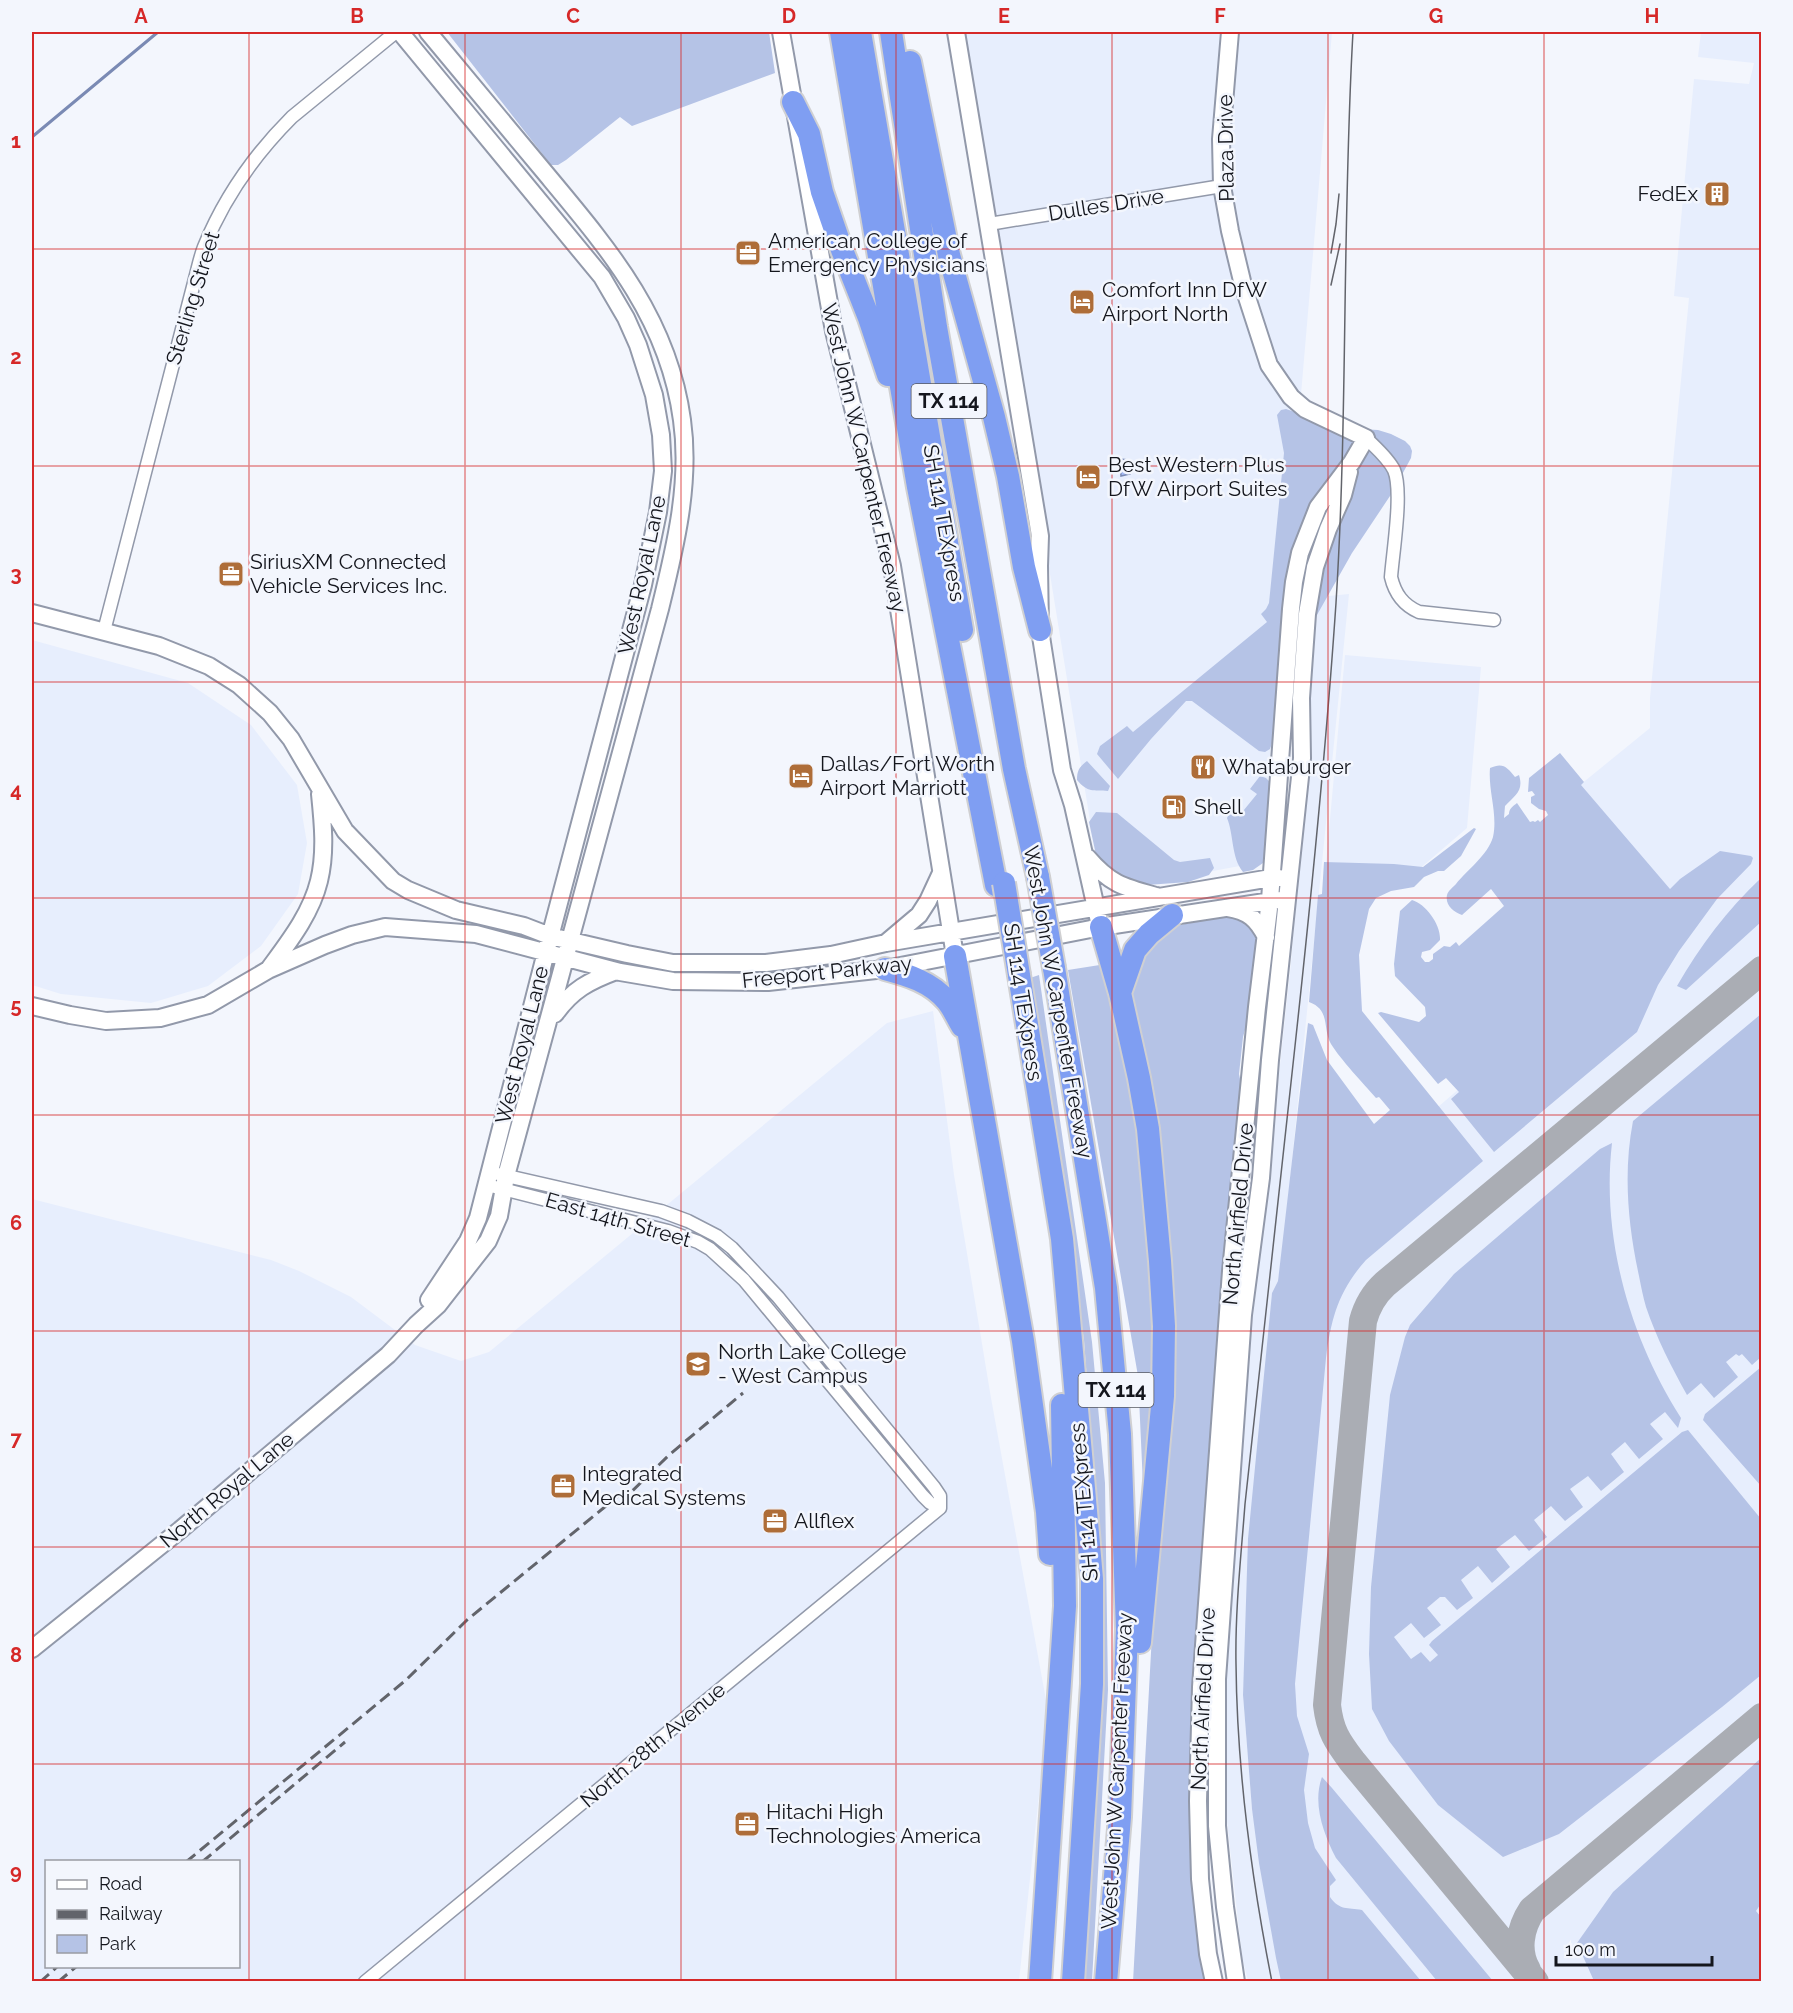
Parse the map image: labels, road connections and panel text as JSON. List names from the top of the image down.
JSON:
{
  "streets": {
    "highway": ["TX 114", "West John W Carpenter Freeway", "SH 114 TEXpress"],
    "main road": [
      "Plaza Drive",
      "West Royal Lane",
      "Freeport Parkway",
      "North Airfield Drive",
      "North Royal Lane"
    ],
    "street": [
      "Dulles Drive",
      "Sterling Street",
      "East 14th Street",
      "North 28th Avenue"
    ]
  },
  "crossings": [
    ["Plaza Drive", "Dulles Drive"],
    ["Plaza Drive", "North Airfield Drive"],
    ["Sterling Street", "West Royal Lane"],
    ["Sterling Street", "Freeport Parkway"],
    ["West John W Carpenter Freeway", "SH 114 TEXpress"],
    ["West John W Carpenter Freeway", "Freeport Parkway"],
    ["West Royal Lane", "Freeport Parkway"],
    ["West Royal Lane", "East 14th Street"],
    ["West Royal Lane", "North Royal Lane"],
    ["Freeport Parkway", "North Airfield Drive"],
    ["Freeport Parkway", "North Royal Lane"],
    ["East 14th Street", "North Royal Lane"],
    ["East 14th Street", "North 28th Avenue"]
  ],
  "places": {
    "building": ["FedEx"],
    "office": [
      "American College of Emergency Physicians",
      "SiriusXM Connected Vehicle Services Inc.",
      "Integrated Medical Systems",
      "Allflex",
      "Hitachi High Technologies America"
    ],
    "hotel": ["Comfort Inn DfW Airport North", "Best Western Plus DfW Airport Suites", "Dallas/Fort Worth Airport Marriott"],
    "restaurant": ["Whataburger"],
    "fuel station": ["Shell"],
    "school or university": ["North Lake College - West Campus"]
  },
  "legend": ["Road", "Railway", "Park"],
  "scale_bar": "100 m",
  "grid": {
    "columns": [
      "A",
      "B",
      "C",
      "D",
      "E",
      "F",
      "G",
      "H"
    ],
    "rows": [
      "1",
      "2",
      "3",
      "4",
      "5",
      "6",
      "7",
      "8",
      "9"
    ]
  }
}
